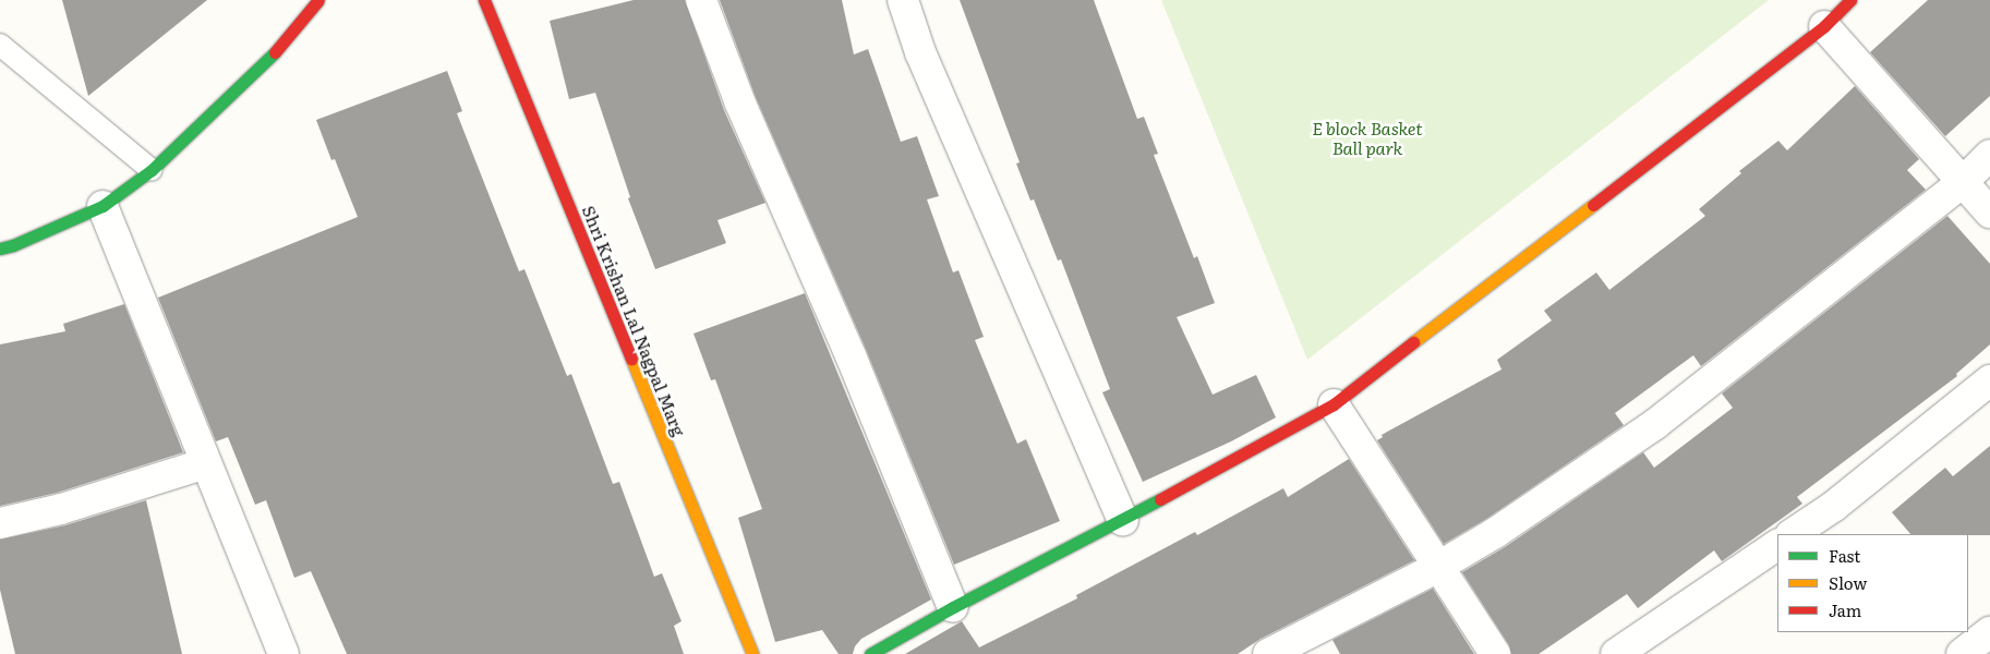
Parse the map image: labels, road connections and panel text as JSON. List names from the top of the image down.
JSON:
{
  "streets": {
    "street": ["Shri Krishan Lal Nagpal Marg"]
  },
  "parks": ["E block Basket Ball park"],
  "legend": ["Fast", "Slow", "Jam"]
}
